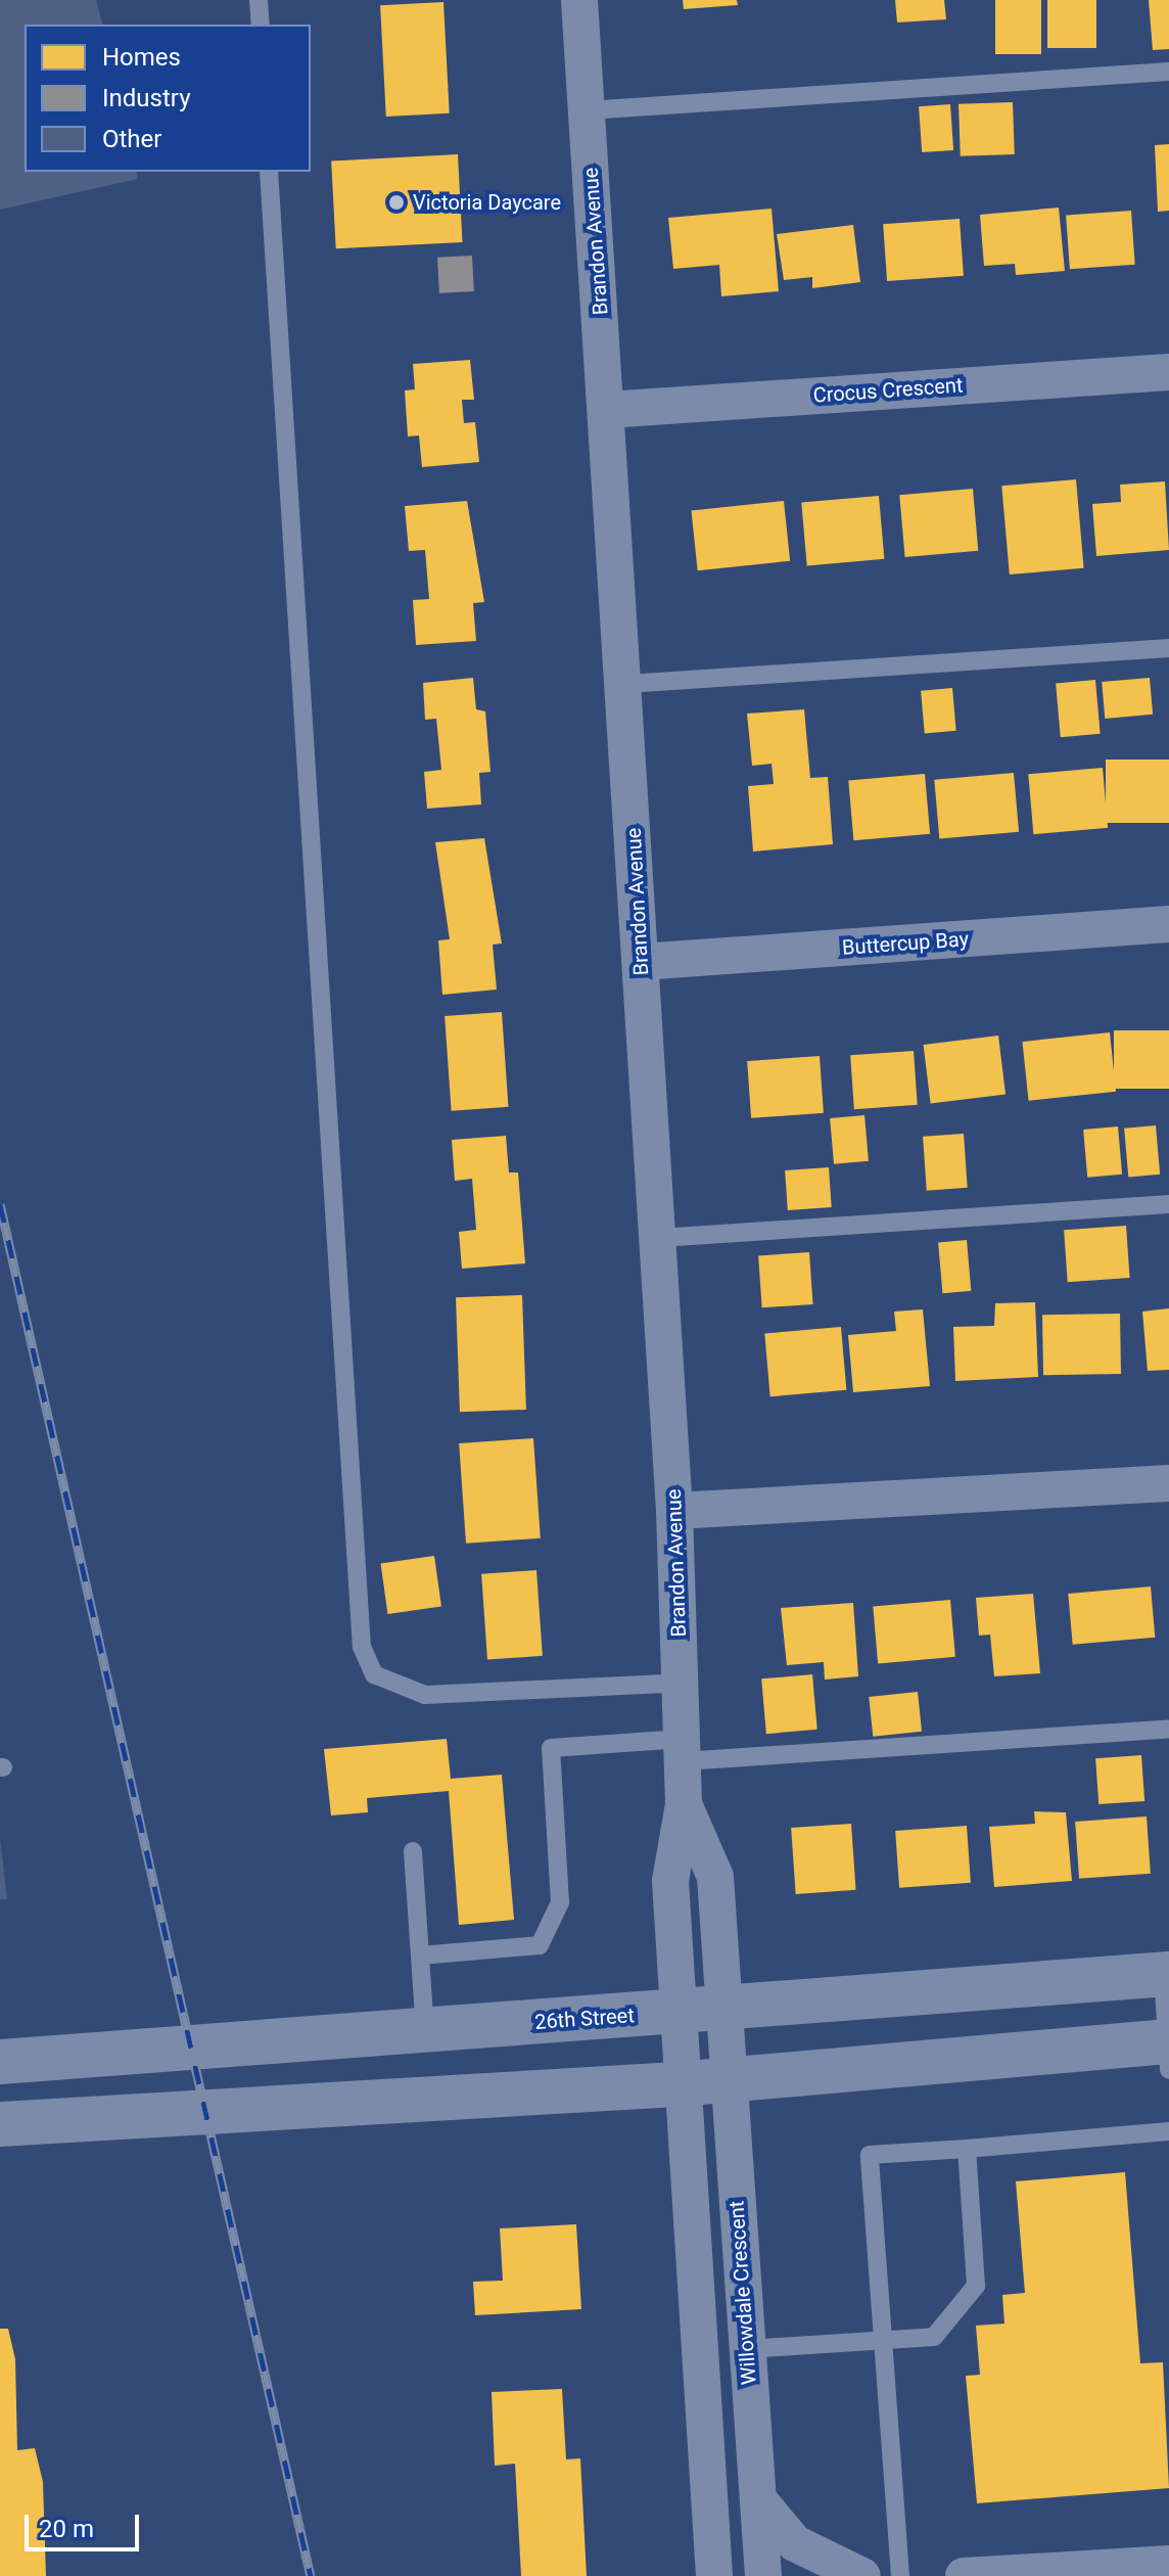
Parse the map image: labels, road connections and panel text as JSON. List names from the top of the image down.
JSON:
{
  "streets": {
    "street": [
      "Brandon Avenue",
      "Crocus Crescent",
      "Buttercup Bay",
      "26th Street",
      "Willowdale Crescent"
    ]
  },
  "crossings": [
    ["Brandon Avenue", "Crocus Crescent"],
    ["Brandon Avenue", "Buttercup Bay"],
    ["Brandon Avenue", "26th Street"],
    ["Brandon Avenue", "Willowdale Crescent"],
    ["26th Street", "Willowdale Crescent"]
  ],
  "places": ["Victoria Daycare"],
  "legend": ["Homes", "Industry", "Other"],
  "scale_bar": "20 m"
}
